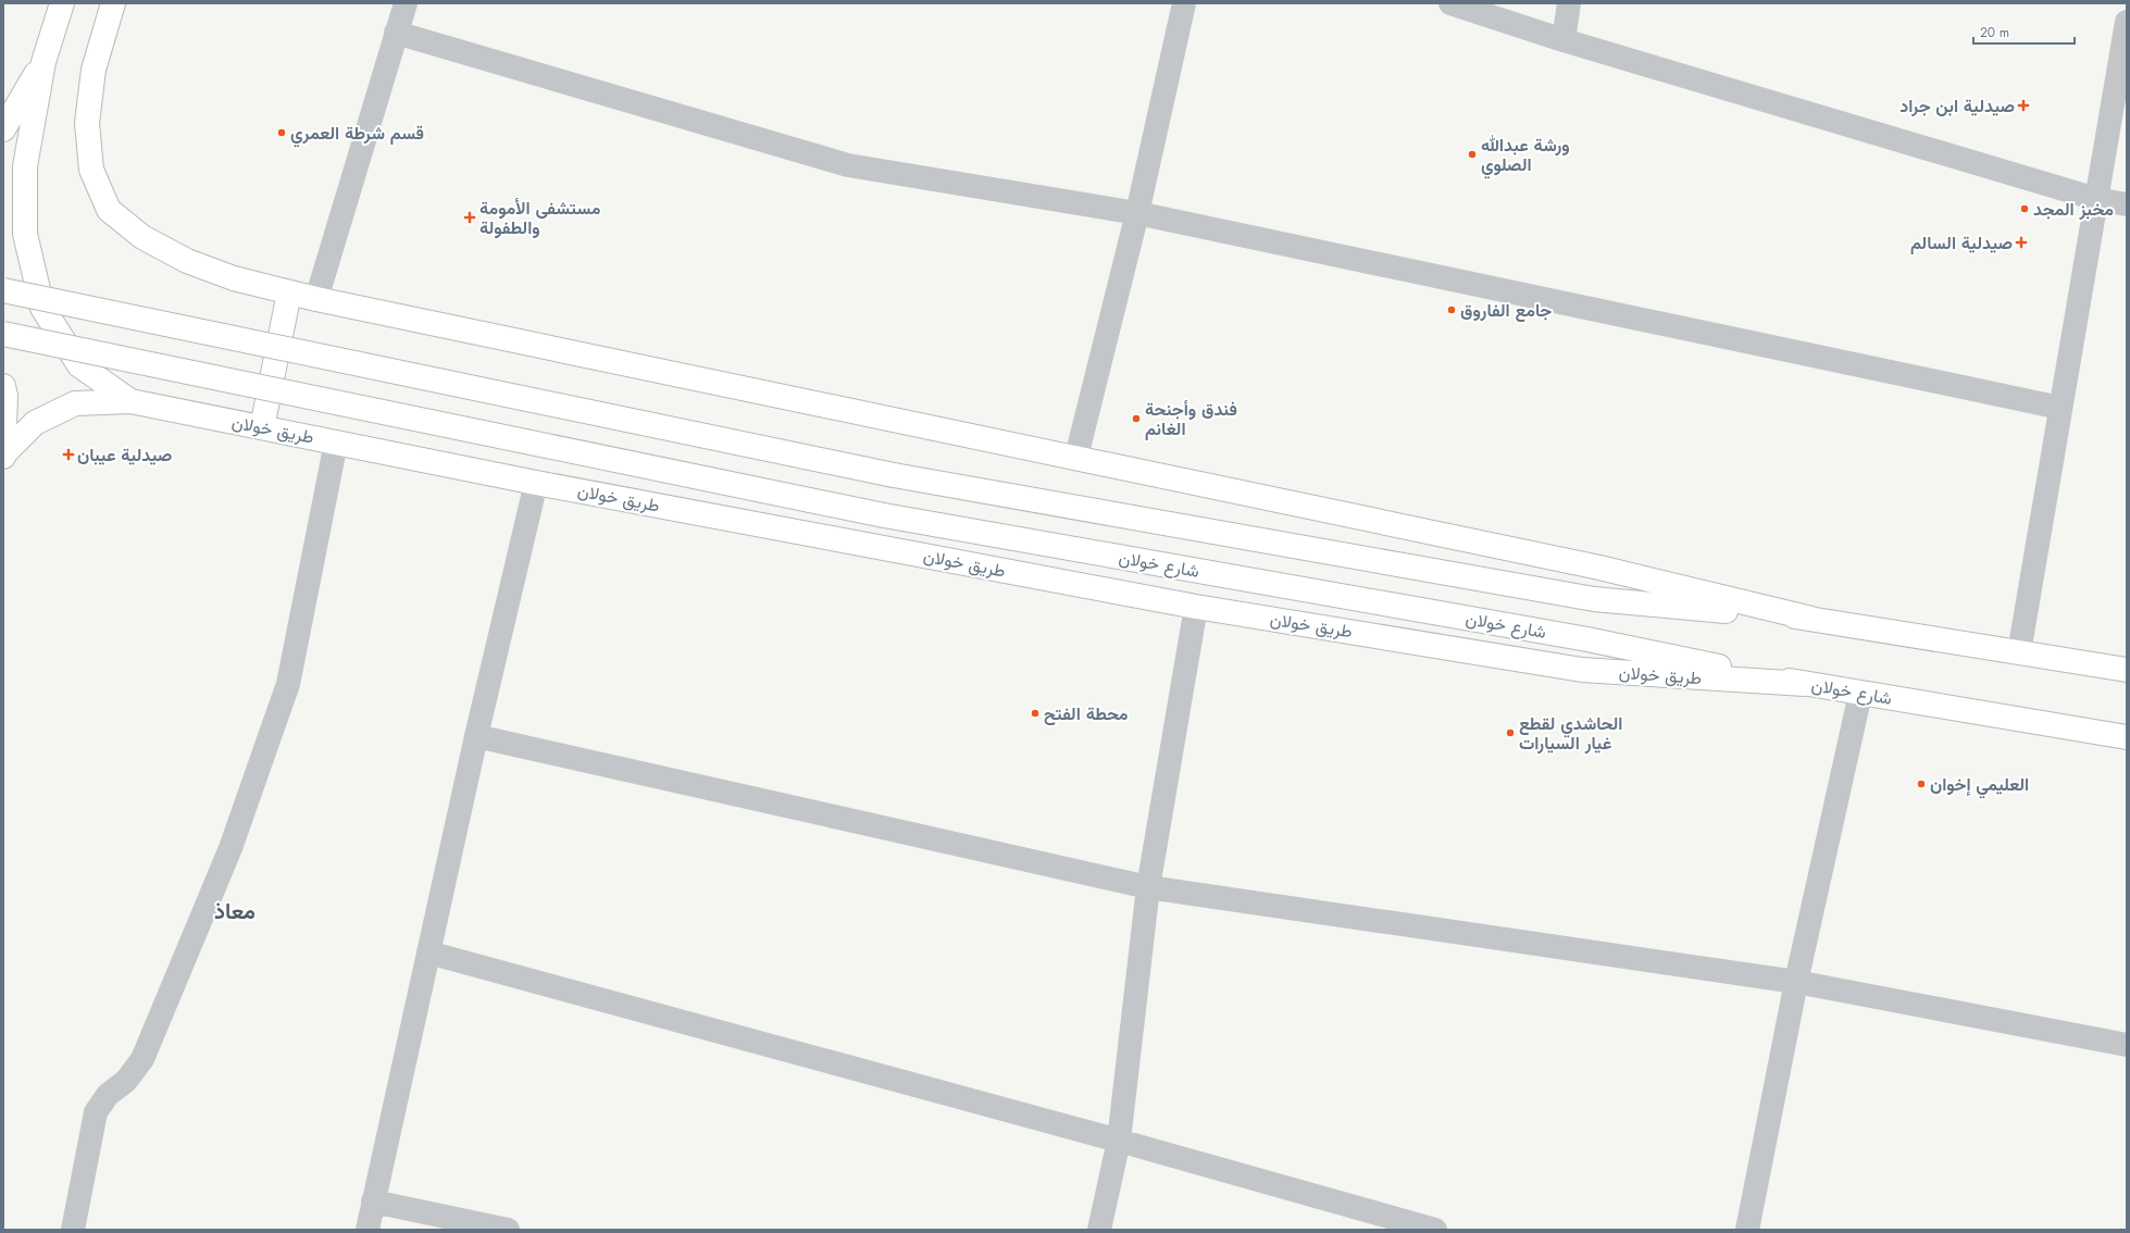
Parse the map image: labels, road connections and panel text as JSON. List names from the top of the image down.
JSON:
{
  "streets": {
    "main road": ["طريق خولان", "شارع خولان"]
  },
  "crossings": [
    ["طريق خولان", "شارع خولان"]
  ],
  "districts": ["معاذ"],
  "places": {
    "health": [
      "صيدلية ابن جراد",
      "مستشفى الأمومة والطفولة",
      "صيدلية السالم",
      "صيدلية عيبان"
    ],
    "other": [
      "قسم شرطة العمري",
      "ورشة عبدالله الصلوي",
      "مخبز المجد",
      "جامع الفاروق",
      "فندق وأجنحة الغانم",
      "محطة الفتح",
      "الحاشدي لقطع غيار السيارات",
      "العليمي إخوان"
    ]
  },
  "scale_bar": "20 m"
}
